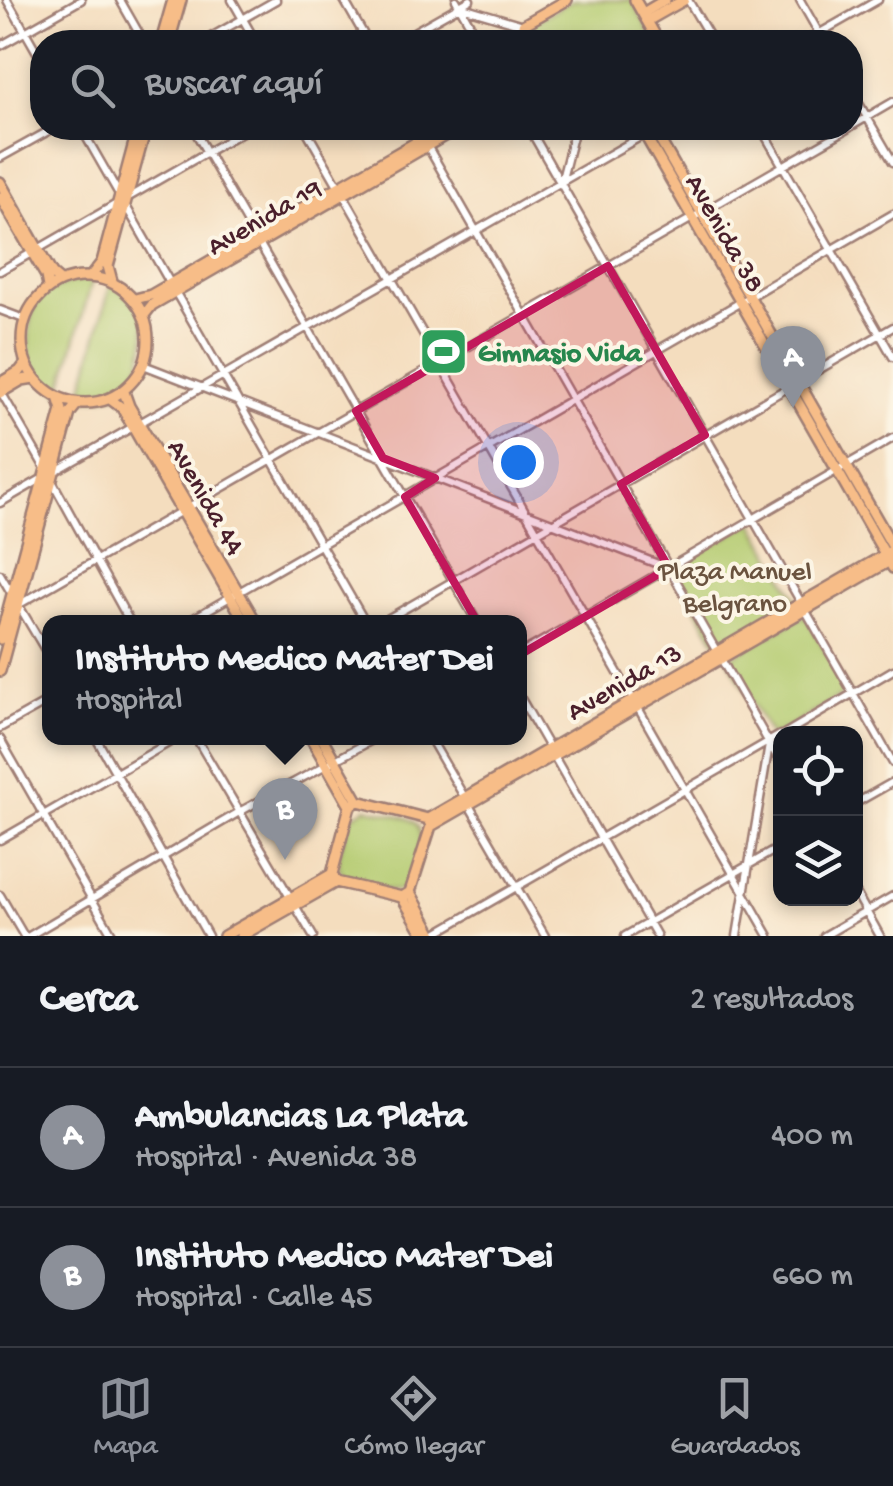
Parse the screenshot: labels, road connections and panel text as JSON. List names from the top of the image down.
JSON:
{
  "streets": {
    "main road": [
      "Avenida 19",
      "Avenida 38",
      "Avenida 44",
      "Avenida 13"
    ]
  },
  "crossings": [
    ["Avenida 19", "Avenida 44"],
    ["Avenida 38", "Avenida 13"]
  ],
  "parks": ["Plaza Manuel Belgrano"],
  "places": {
    "sports": ["Gimnasio Vida"]
  },
  "page": {
    "search": "Buscar aquí",
    "pins": ["A", "B"],
    "popup": ["Instituto Medico Mater Dei", "Hospital"],
    "heading": ["Cerca", "2 resultados"],
    "list": [
      {
        "mark": "A",
        "name": "Ambulancias La Plata",
        "note": "Hospital · Avenida 38",
        "value": "400 m"
      },
      {
        "mark": "B",
        "name": "Instituto Medico Mater Dei",
        "note": "Hospital · Calle 45",
        "value": "660 m"
      }
    ],
    "nav": ["Mapa", "Cómo llegar", "Guardados"]
  }
}
